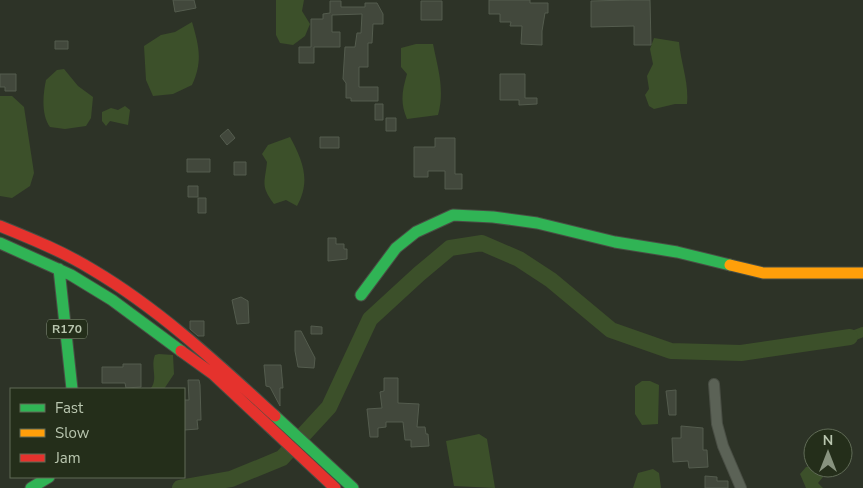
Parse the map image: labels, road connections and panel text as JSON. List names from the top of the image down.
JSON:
{
  "streets": {
    "main road": ["R170"]
  },
  "legend": ["Fast", "Slow", "Jam"],
  "north": "top"
}
